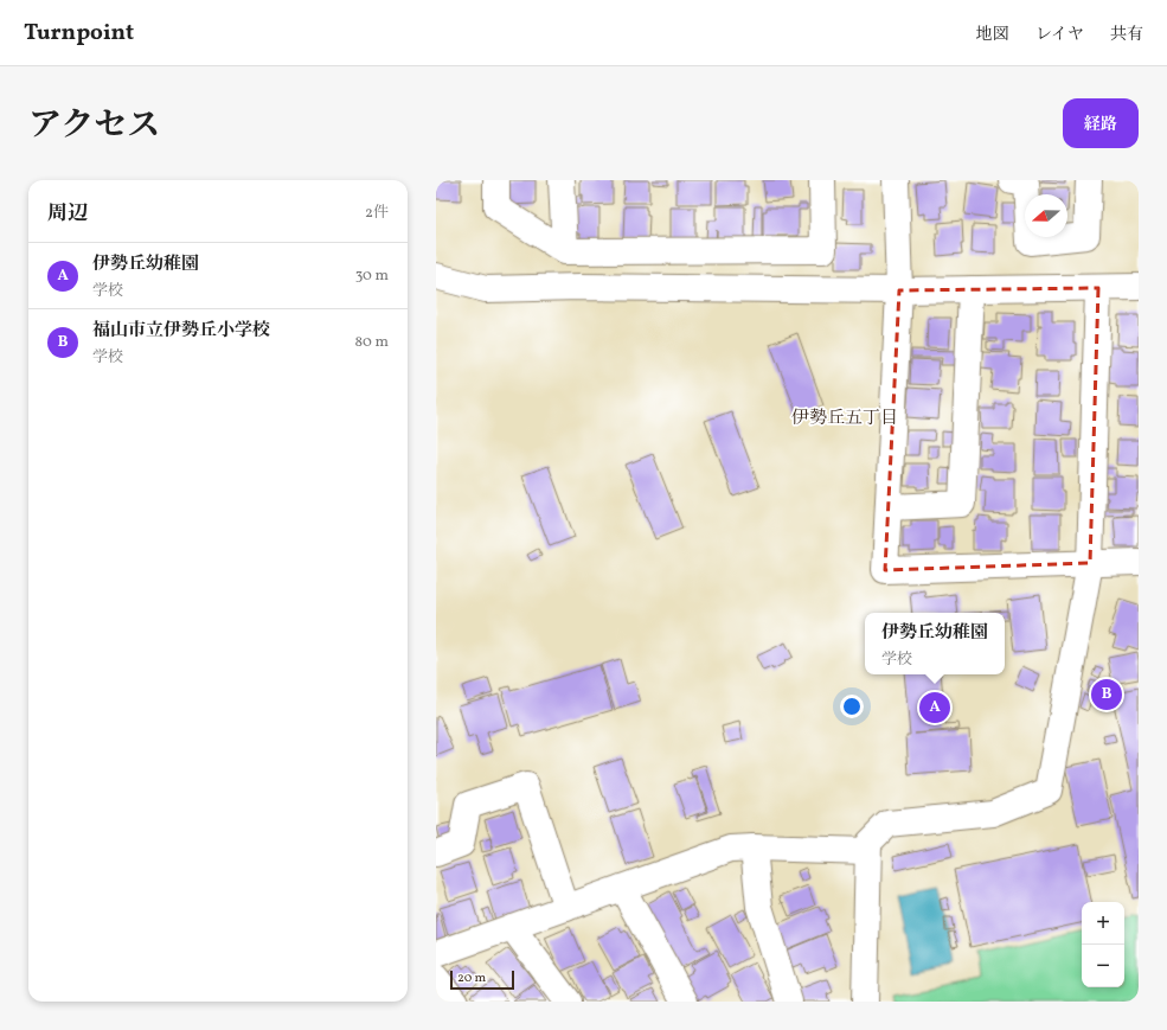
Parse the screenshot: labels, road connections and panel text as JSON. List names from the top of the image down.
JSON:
{
  "districts": ["伊勢丘五丁目"],
  "scale_bar": "20 m",
  "north": "left",
  "page": {
    "header": "Turnpoint",
    "nav": ["地図", "レイヤ", "共有"],
    "title": "アクセス",
    "buttons": "経路",
    "heading": ["周辺", "2件"],
    "list": [
      {
        "mark": "A",
        "name": "伊勢丘幼稚園",
        "note": "学校",
        "value": "30 m"
      },
      {
        "mark": "B",
        "name": "福山市立伊勢丘小学校",
        "note": "学校",
        "value": "80 m"
      }
    ],
    "popup": ["伊勢丘幼稚園", "学校"],
    "pins": ["B", "A"],
    "map_buttons": ["+", "−"],
    "scale": "20 m"
  }
}
